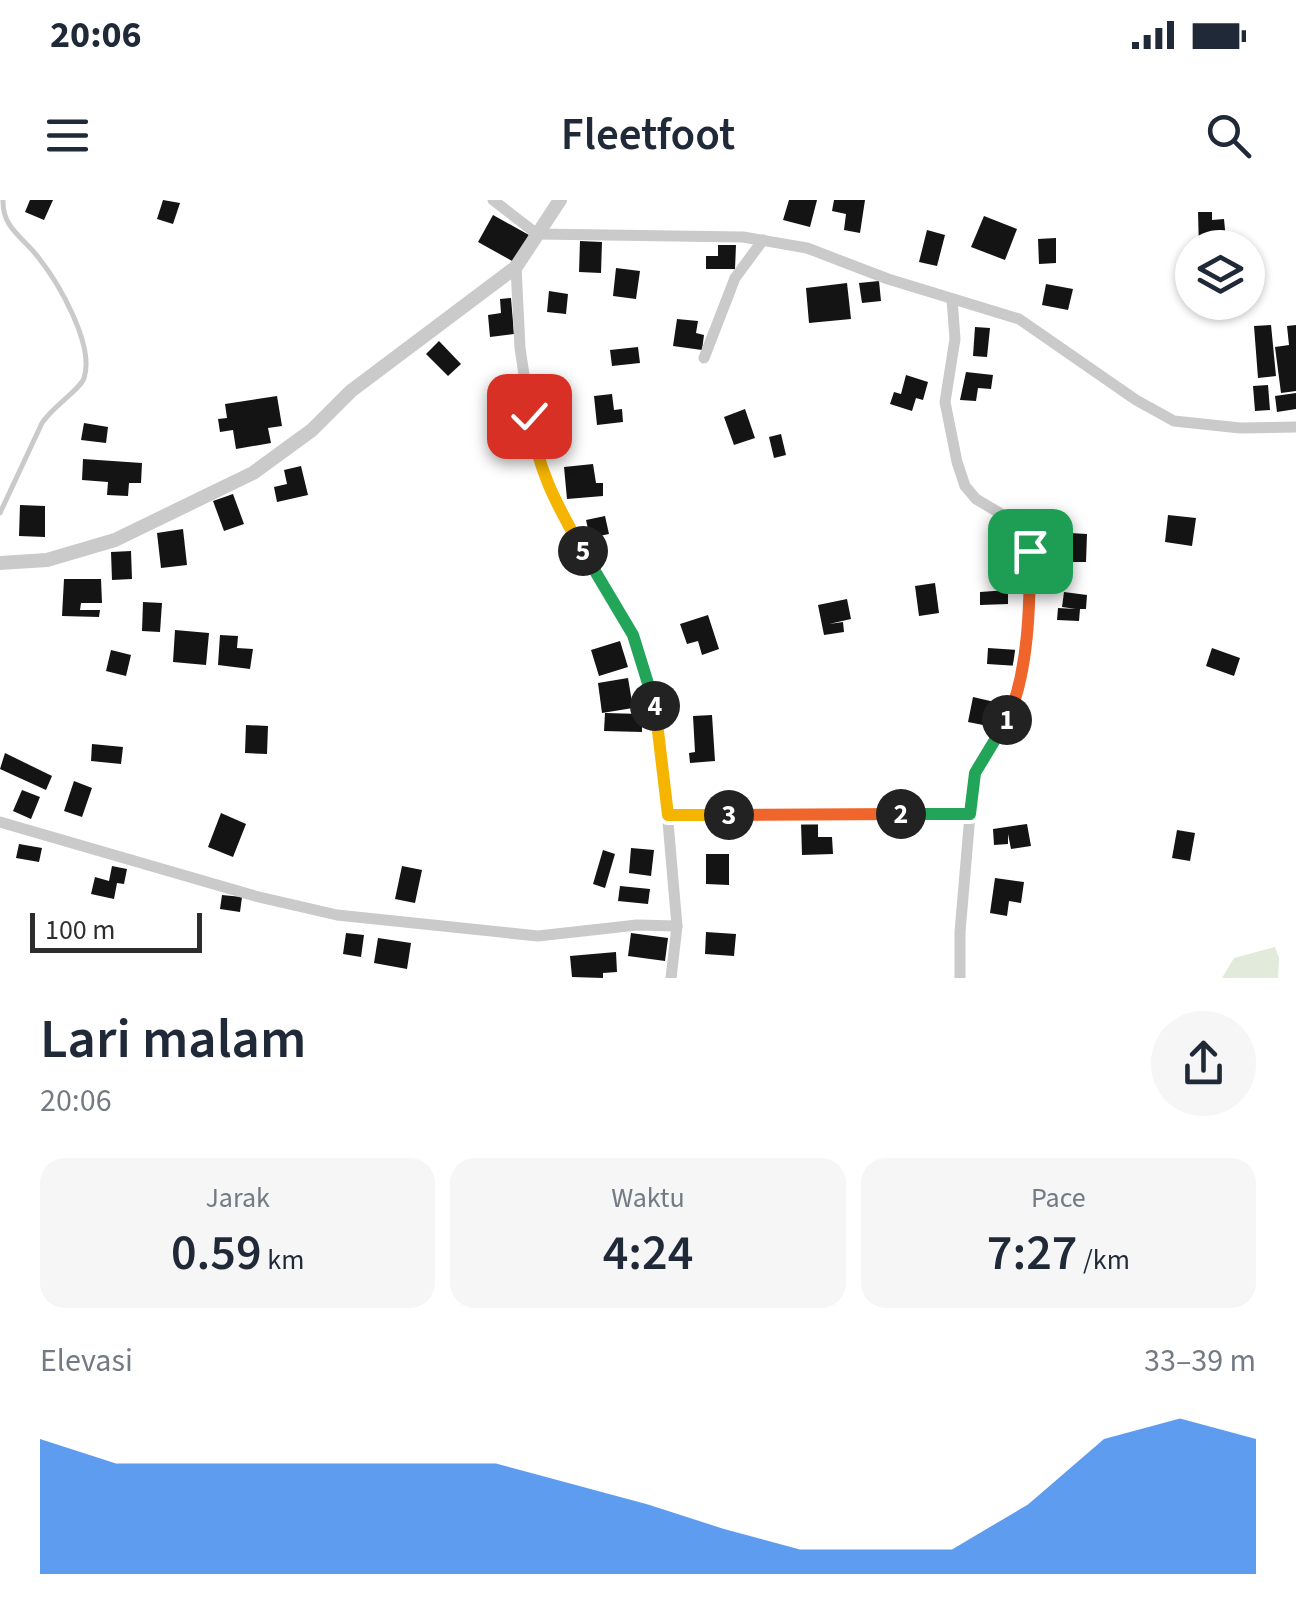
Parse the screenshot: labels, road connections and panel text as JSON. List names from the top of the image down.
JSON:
{
  "scale_bar": "100 m",
  "page": {
    "status": "20:06",
    "header": "Fleetfoot",
    "pins": [
      "5",
      "4",
      "1",
      "2",
      "3"
    ],
    "scale": "100 m",
    "heading": ["Lari malam", "20:06"],
    "stats": [
      ["Jarak", "0.59 km"],
      ["Waktu", "4:24"],
      ["Pace", "7:27 /km"]
    ],
    "chart": ["Elevasi", "33–39 m"]
  }
}
